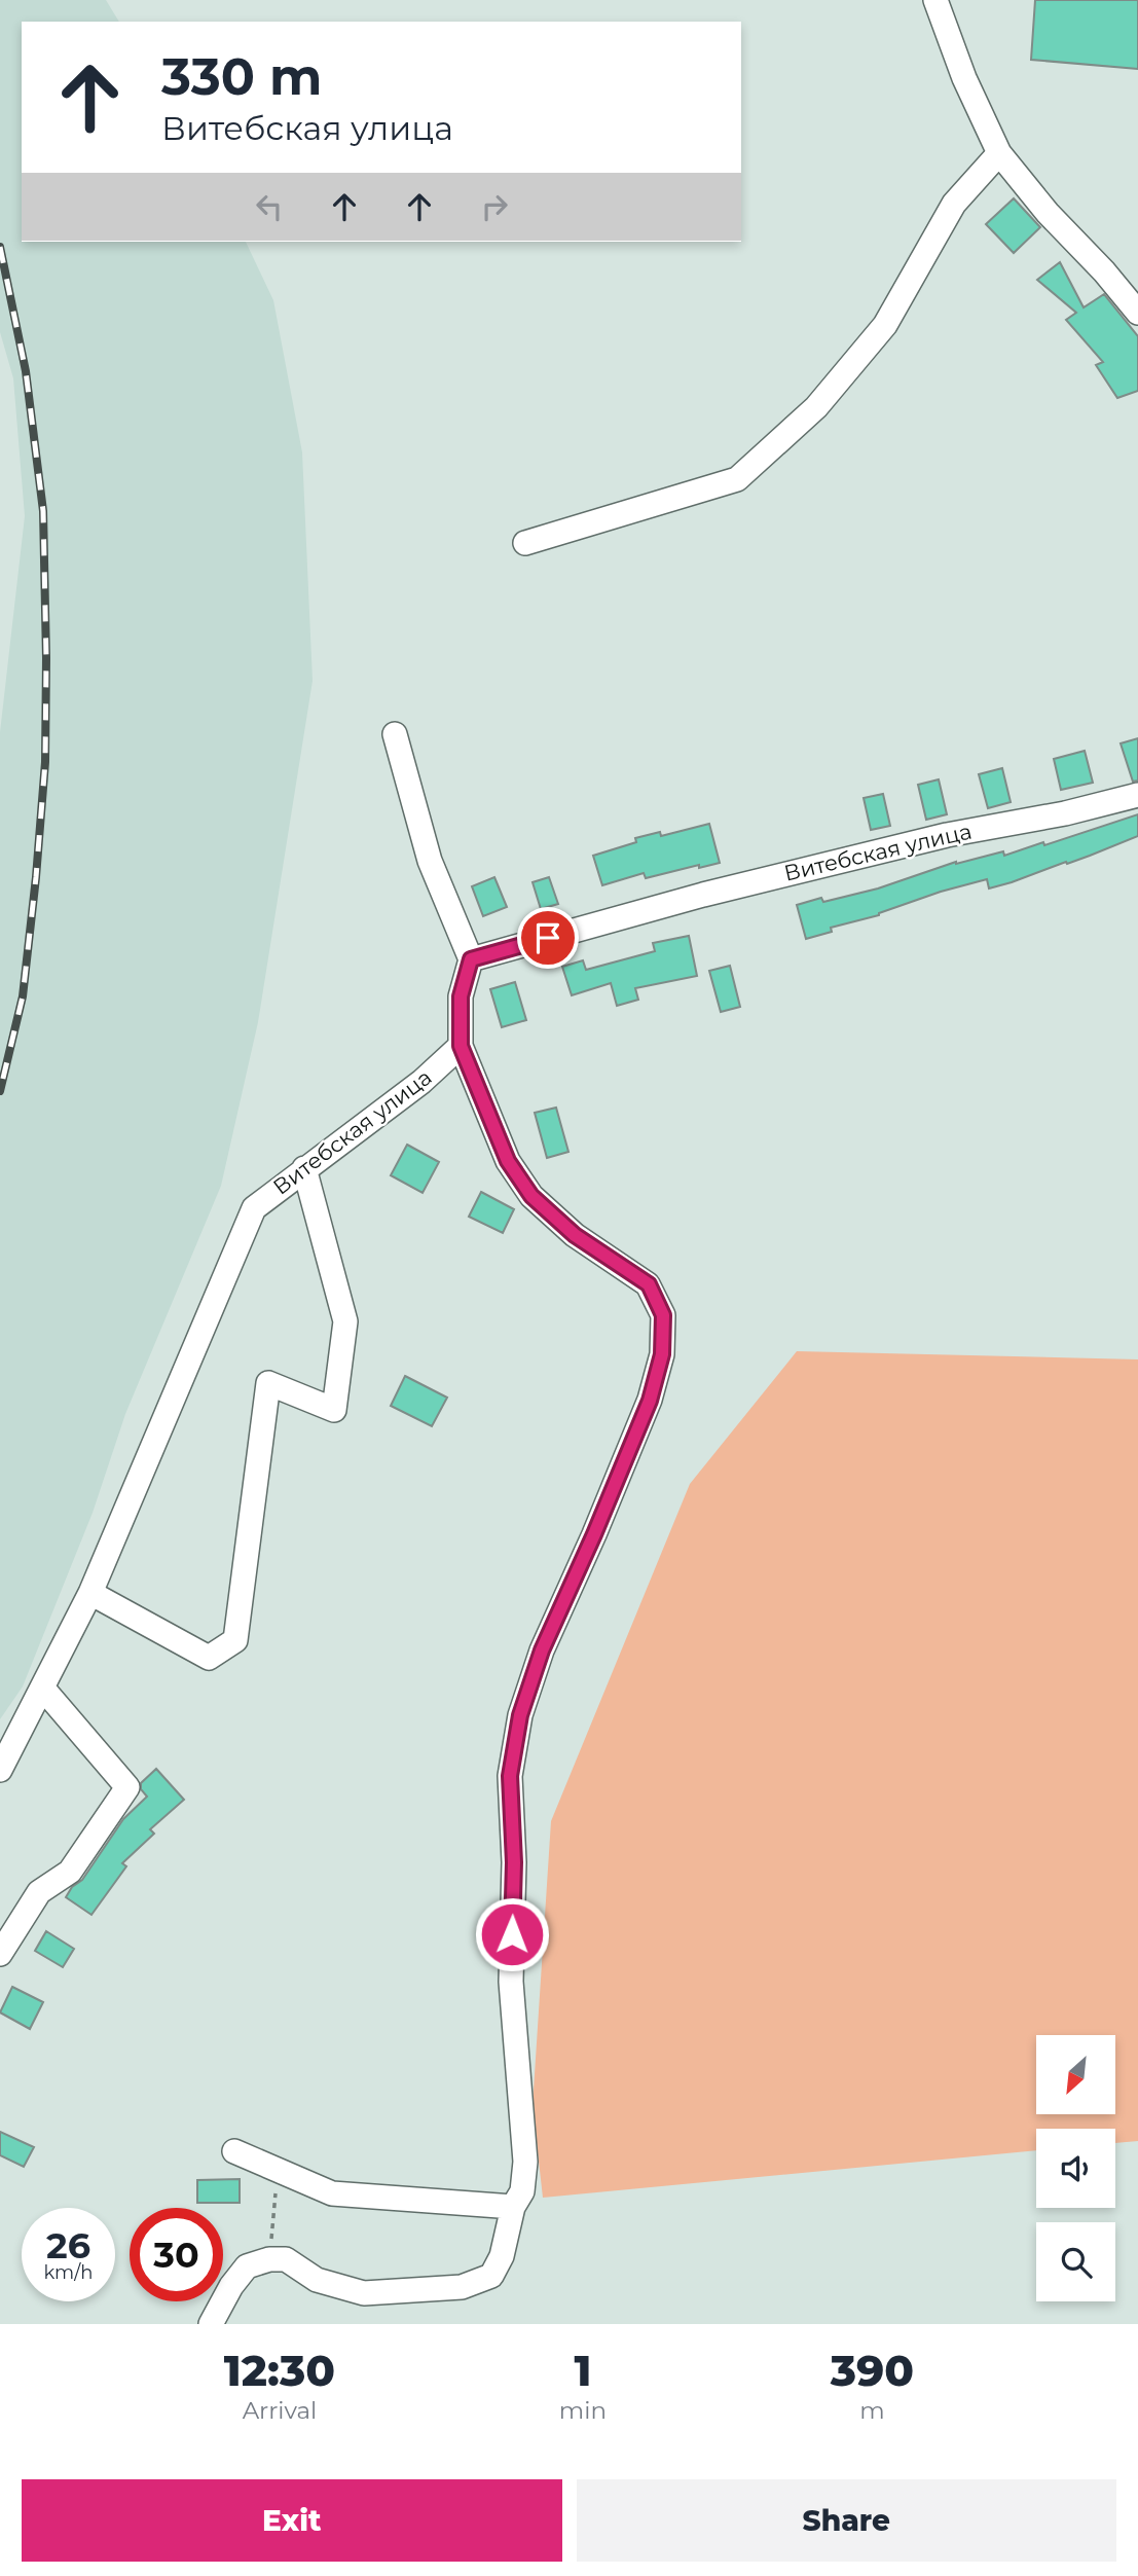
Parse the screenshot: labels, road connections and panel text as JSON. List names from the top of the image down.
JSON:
{
  "streets": {
    "street": ["Витебская улица"]
  },
  "north": "bottom left",
  "page": {
    "turn": ["330 m", "Витебская улица"],
    "speed": "26 km/h",
    "limit": "30",
    "eta": [
      "12:30",
      "Arrival",
      "1",
      "min",
      "390",
      "m"
    ],
    "buttons": ["Exit", "Share"]
  }
}
